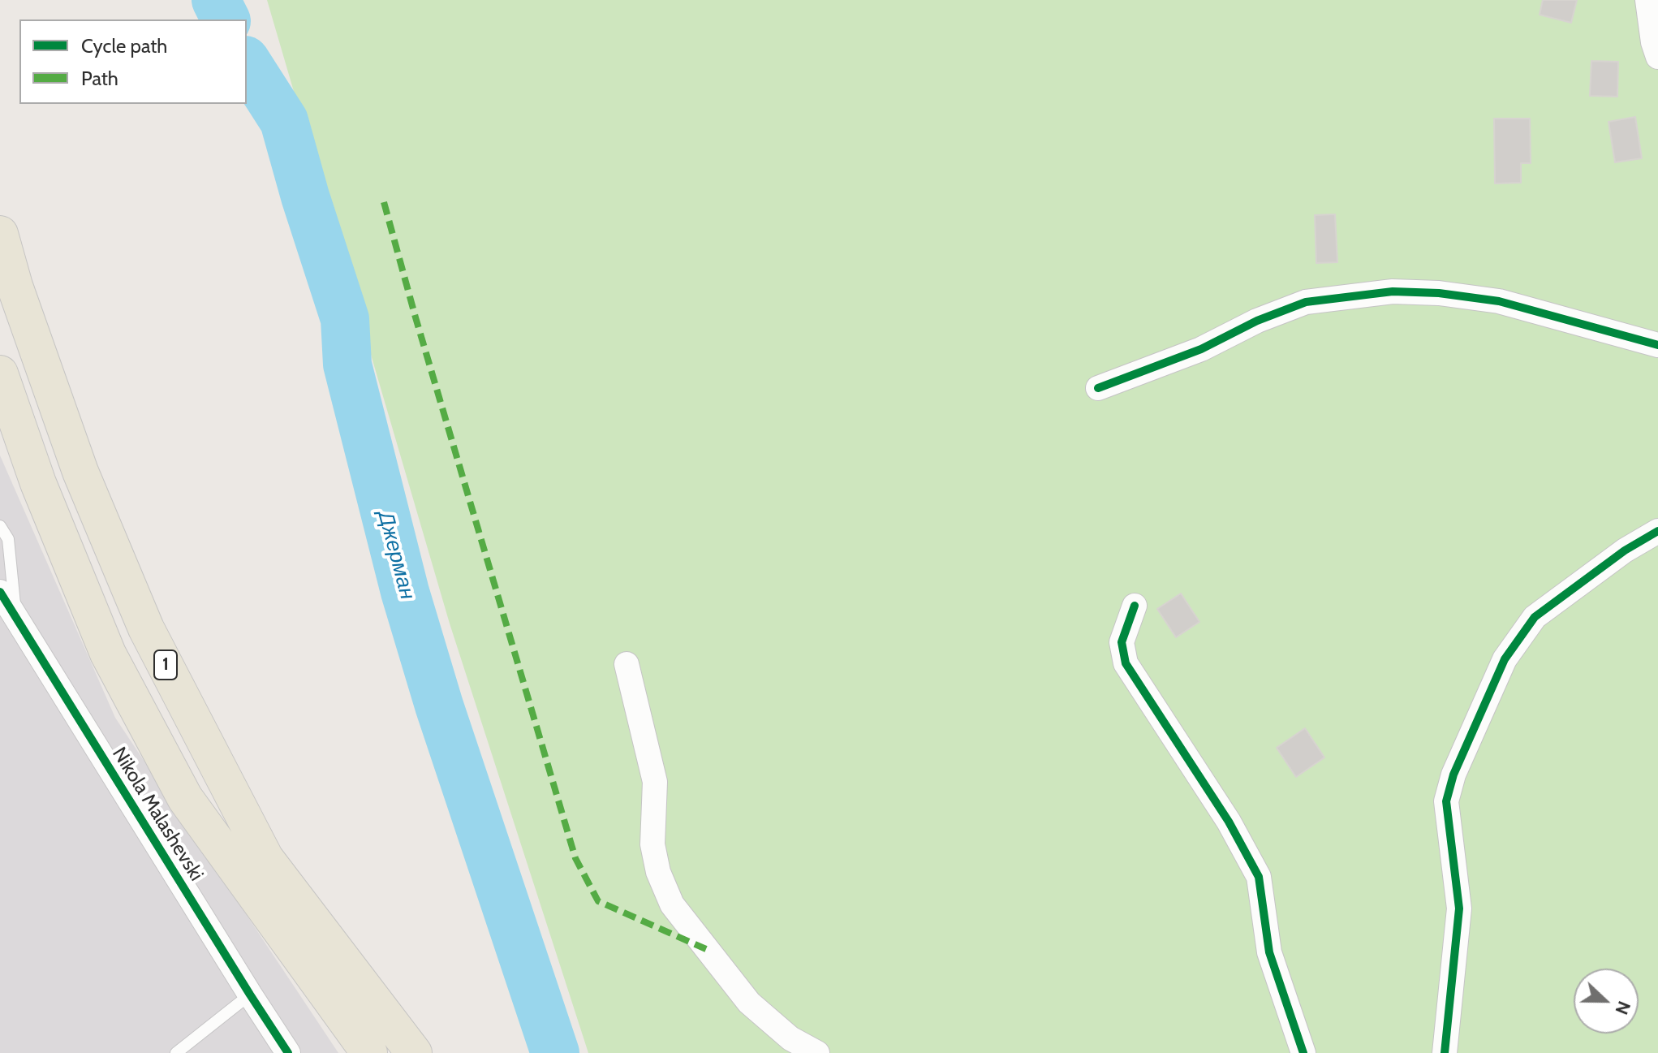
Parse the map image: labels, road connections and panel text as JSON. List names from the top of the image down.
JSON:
{
  "streets": {
    "main road": ["1"],
    "street": ["Nikola Malashevski"]
  },
  "water": ["Джерман"],
  "legend": ["Cycle path", "Path"],
  "north": "right"
}
